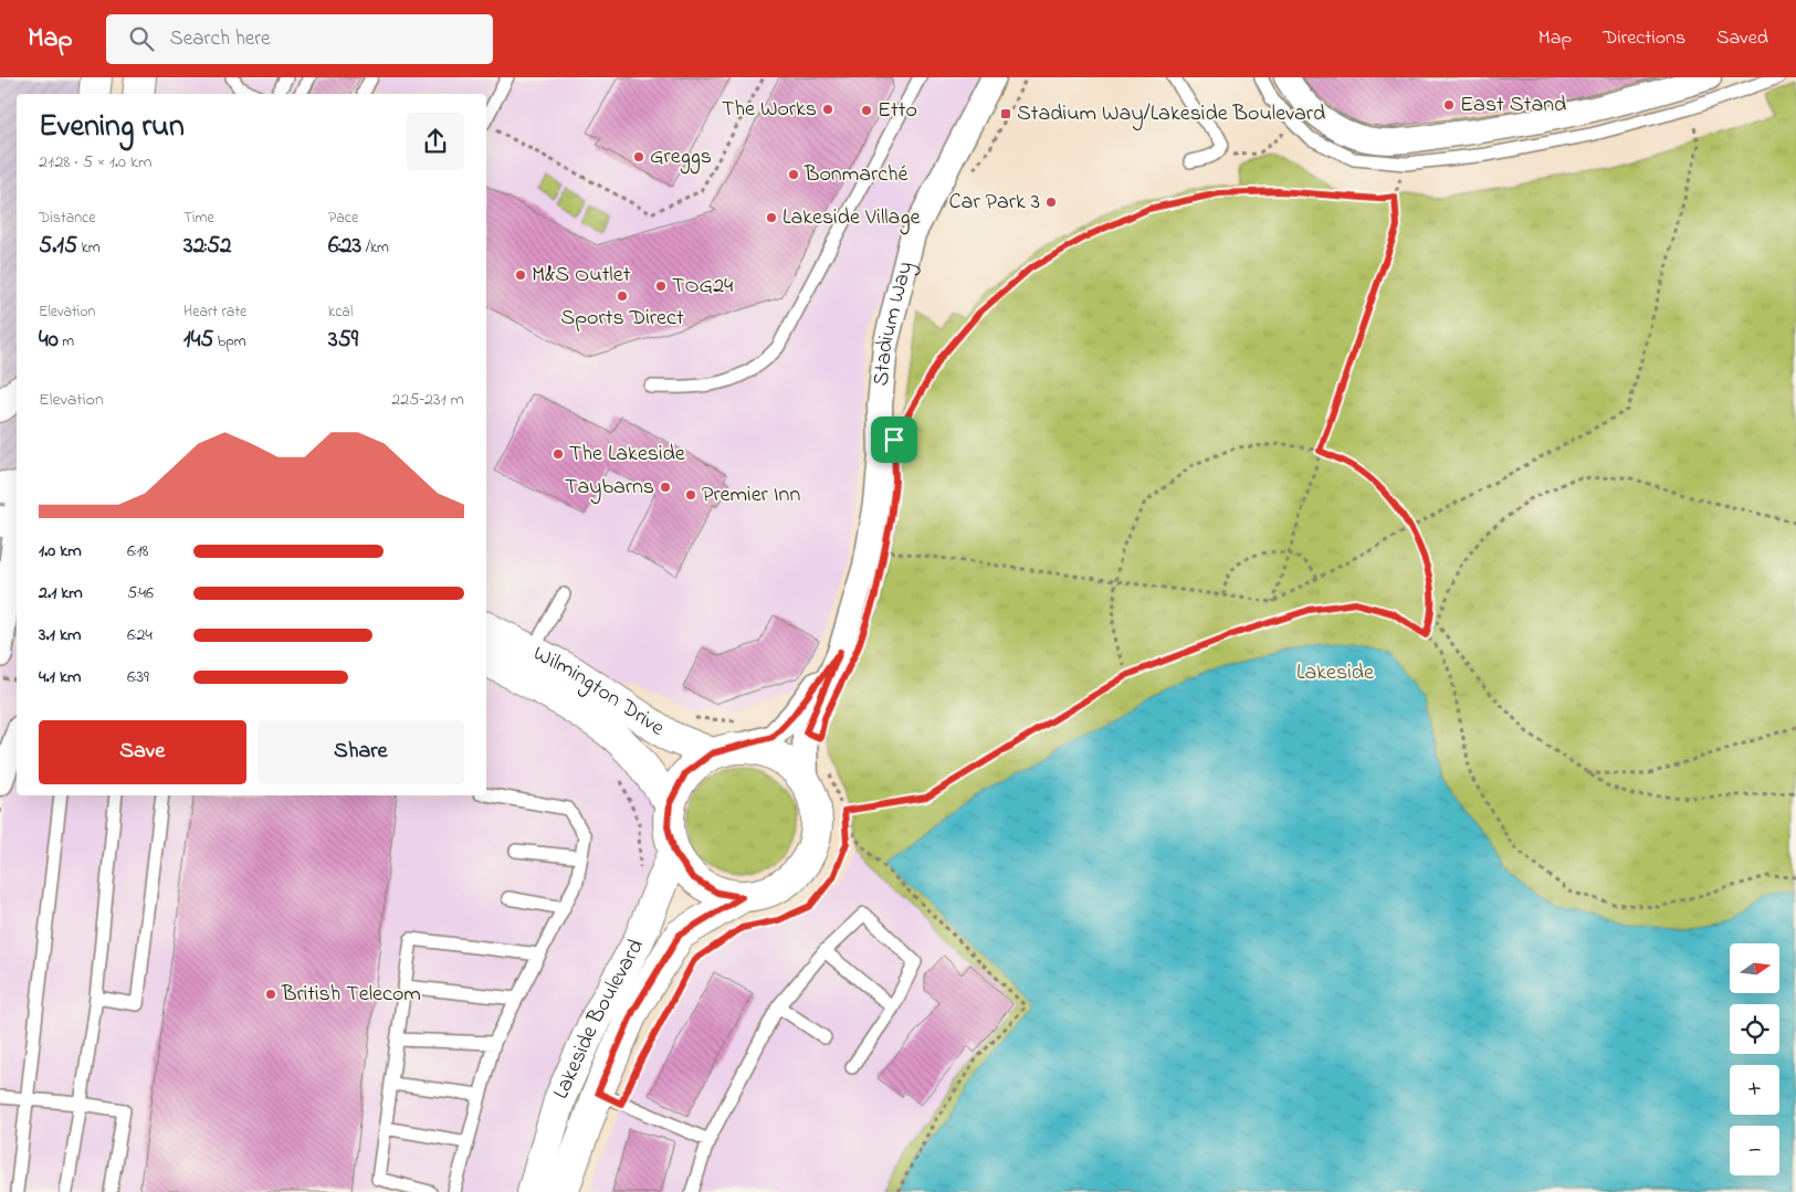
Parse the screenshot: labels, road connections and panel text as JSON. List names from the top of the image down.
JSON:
{
  "streets": {
    "main road": ["Wilmington Drive", "Lakeside Boulevard"],
    "street": ["Stadium Way"]
  },
  "crossings": [
    ["Stadium Way", "Wilmington Drive"],
    ["Stadium Way", "Lakeside Boulevard"],
    ["Wilmington Drive", "Lakeside Boulevard"]
  ],
  "parks": ["Lakeside"],
  "places": {
    "other": [
      "East Stand",
      "The Works",
      "Etto",
      "Greggs",
      "Bonmarché",
      "Car Park 3",
      "Lakeside Village",
      "M&S Outlet",
      "TOG24",
      "Sports Direct",
      "The Lakeside",
      "Taybarns",
      "Premier Inn",
      "British Telecom"
    ],
    "transit": ["Stadium Way/Lakeside Boulevard"]
  },
  "north": "right",
  "page": {
    "header": "Map",
    "search": "Search here",
    "nav": ["Map", "Directions", "Saved"],
    "heading": ["Evening run", "21:28 · 5 × 1.0 km"],
    "stats": [
      ["Distance", "5.15 km"],
      ["Time", "32:52"],
      ["Pace", "6:23 /km"],
      ["Elevation", "40 m"],
      ["Heart rate", "145 bpm"],
      ["kcal", "359"]
    ],
    "chart": ["Elevation", "225–231 m"],
    "list": [
      {
        "name": "1.0 km",
        "note": "6:18"
      },
      {
        "name": "2.1 km",
        "note": "5:46"
      },
      {
        "name": "3.1 km",
        "note": "6:24"
      },
      {
        "name": "4.1 km",
        "note": "6:39"
      }
    ],
    "buttons": ["Save", "Share"],
    "map_buttons": ["+", "−"]
  }
}
